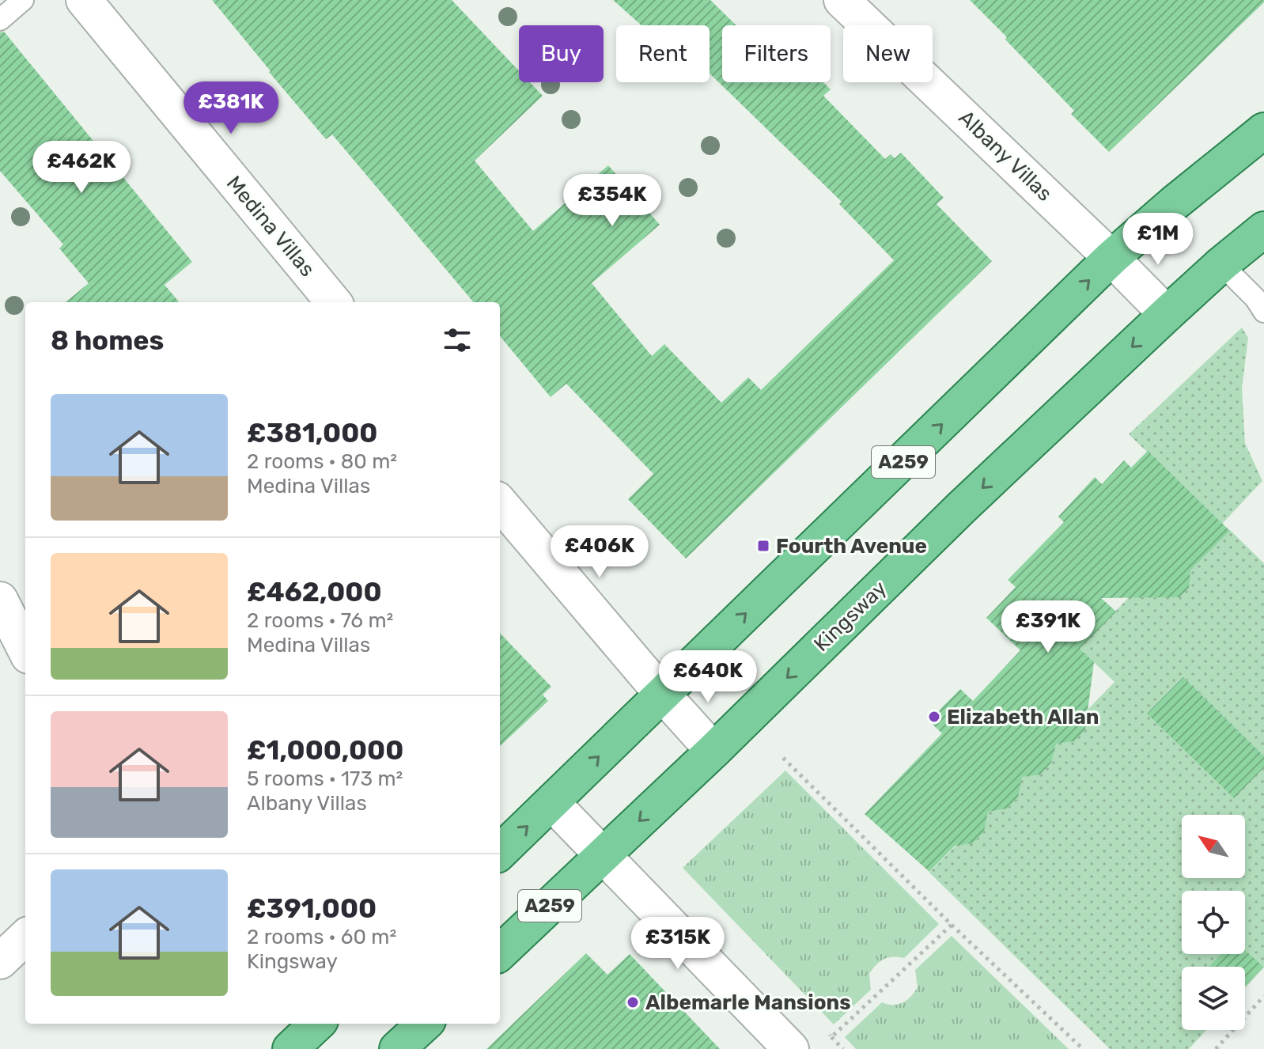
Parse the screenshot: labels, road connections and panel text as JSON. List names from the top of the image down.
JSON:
{
  "streets": {
    "main road": ["A259", "Kingsway"],
    "street": ["Albany Villas", "Medina Villas"]
  },
  "crossings": [
    ["Albany Villas", "A259"],
    ["Albany Villas", "Kingsway"]
  ],
  "places": {
    "transit": ["Fourth Avenue"],
    "other": ["Elizabeth Allan", "Albemarle Mansions"]
  },
  "north": "top left",
  "page": {
    "chip": [
      "Buy",
      "Rent",
      "Filters",
      "New"
    ],
    "price": [
      "£381K",
      "£462K",
      "£354K",
      "£1M",
      "£406K",
      "£391K",
      "£640K",
      "£315K"
    ],
    "heading": "8 homes",
    "list": [
      {
        "name": "£381,000",
        "note": "2 rooms · 80 m² · Medina Villas"
      },
      {
        "name": "£462,000",
        "note": "2 rooms · 76 m² · Medina Villas"
      },
      {
        "name": "£1,000,000",
        "note": "5 rooms · 173 m² · Albany Villas"
      },
      {
        "name": "£391,000",
        "note": "2 rooms · 60 m² · Kingsway"
      }
    ]
  }
}
